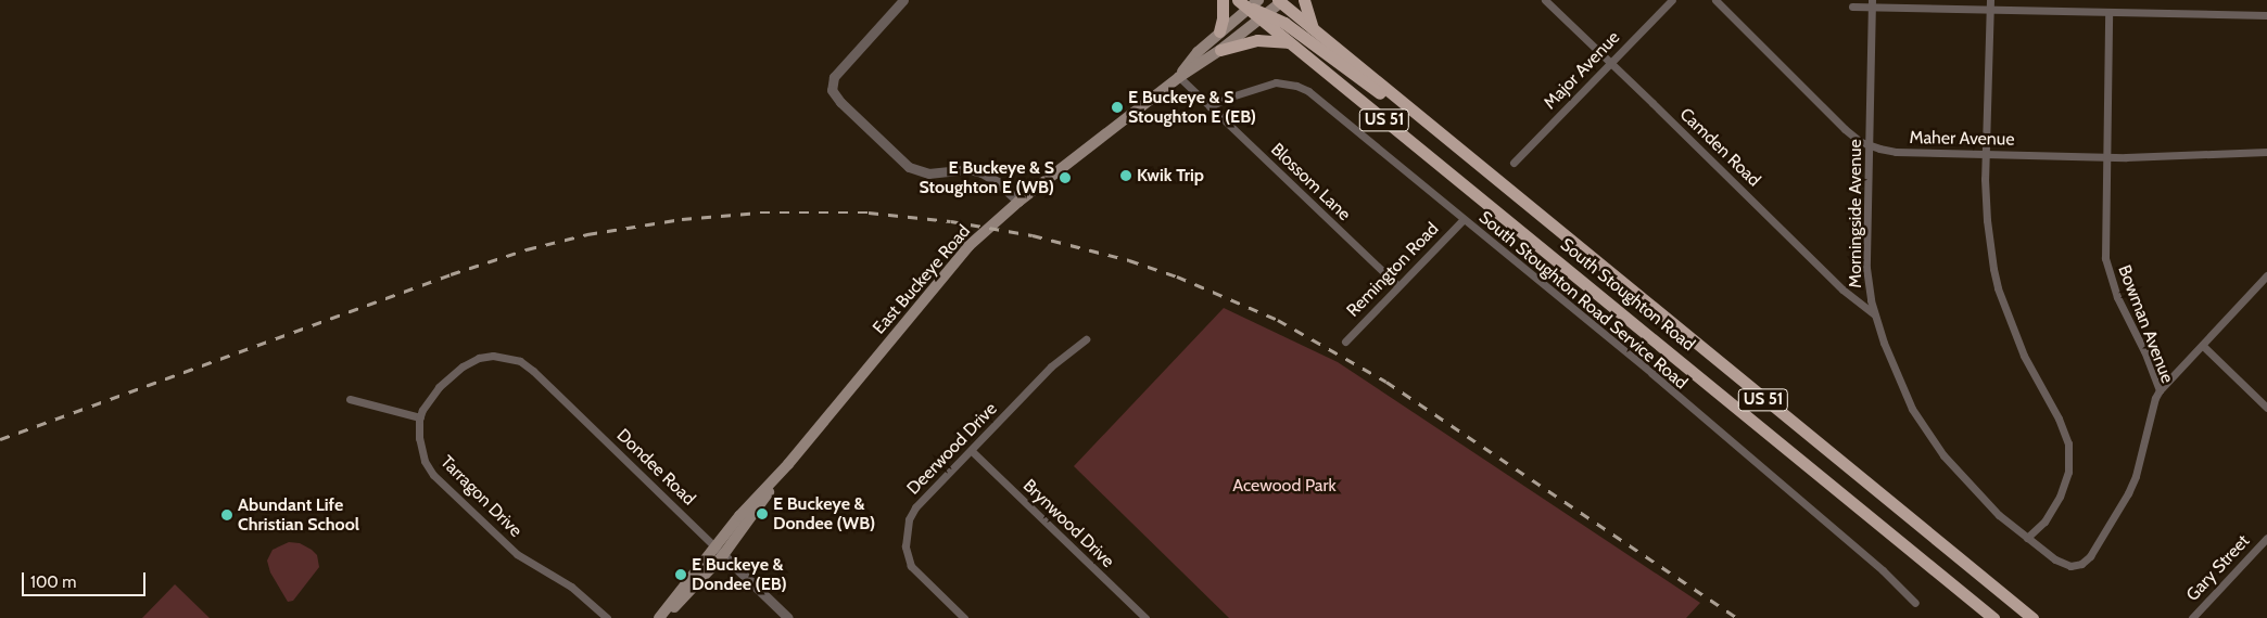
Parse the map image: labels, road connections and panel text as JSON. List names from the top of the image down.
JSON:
{
  "streets": {
    "main road": ["US 51", "East Buckeye Road", "South Stoughton Road"],
    "street": [
      "Major Avenue",
      "Maher Avenue",
      "Camden Road",
      "Blossom Lane",
      "Morningside Avenue",
      "Remington Road",
      "South Stoughton Road Service Road",
      "Bowman Avenue",
      "Deerwood Drive",
      "Dondee Road",
      "Tarragon Drive",
      "Brynwood Drive",
      "Gary Street"
    ]
  },
  "crossings": [
    ["Major Avenue", "Camden Road"],
    ["Maher Avenue", "Morningside Avenue"],
    ["Maher Avenue", "Bowman Avenue"],
    ["Camden Road", "Morningside Avenue"],
    ["Blossom Lane", "Remington Road"],
    ["Blossom Lane", "East Buckeye Road"],
    ["Blossom Lane", "South Stoughton Road Service Road"],
    ["Morningside Avenue", "Bowman Avenue"],
    ["Remington Road", "South Stoughton Road Service Road"],
    ["East Buckeye Road", "South Stoughton Road"],
    ["East Buckeye Road", "Dondee Road"],
    ["Deerwood Drive", "Brynwood Drive"],
    ["Dondee Road", "Tarragon Drive"]
  ],
  "parks": ["Acewood Park"],
  "places": [
    "E Buckeye & S Stoughton E (EB)",
    "Kwik Trip",
    "E Buckeye & S Stoughton E (WB)",
    "E Buckeye & Dondee (WB)",
    "Abundant Life Christian School",
    "E Buckeye & Dondee (EB)"
  ],
  "scale_bar": "100 m"
}
